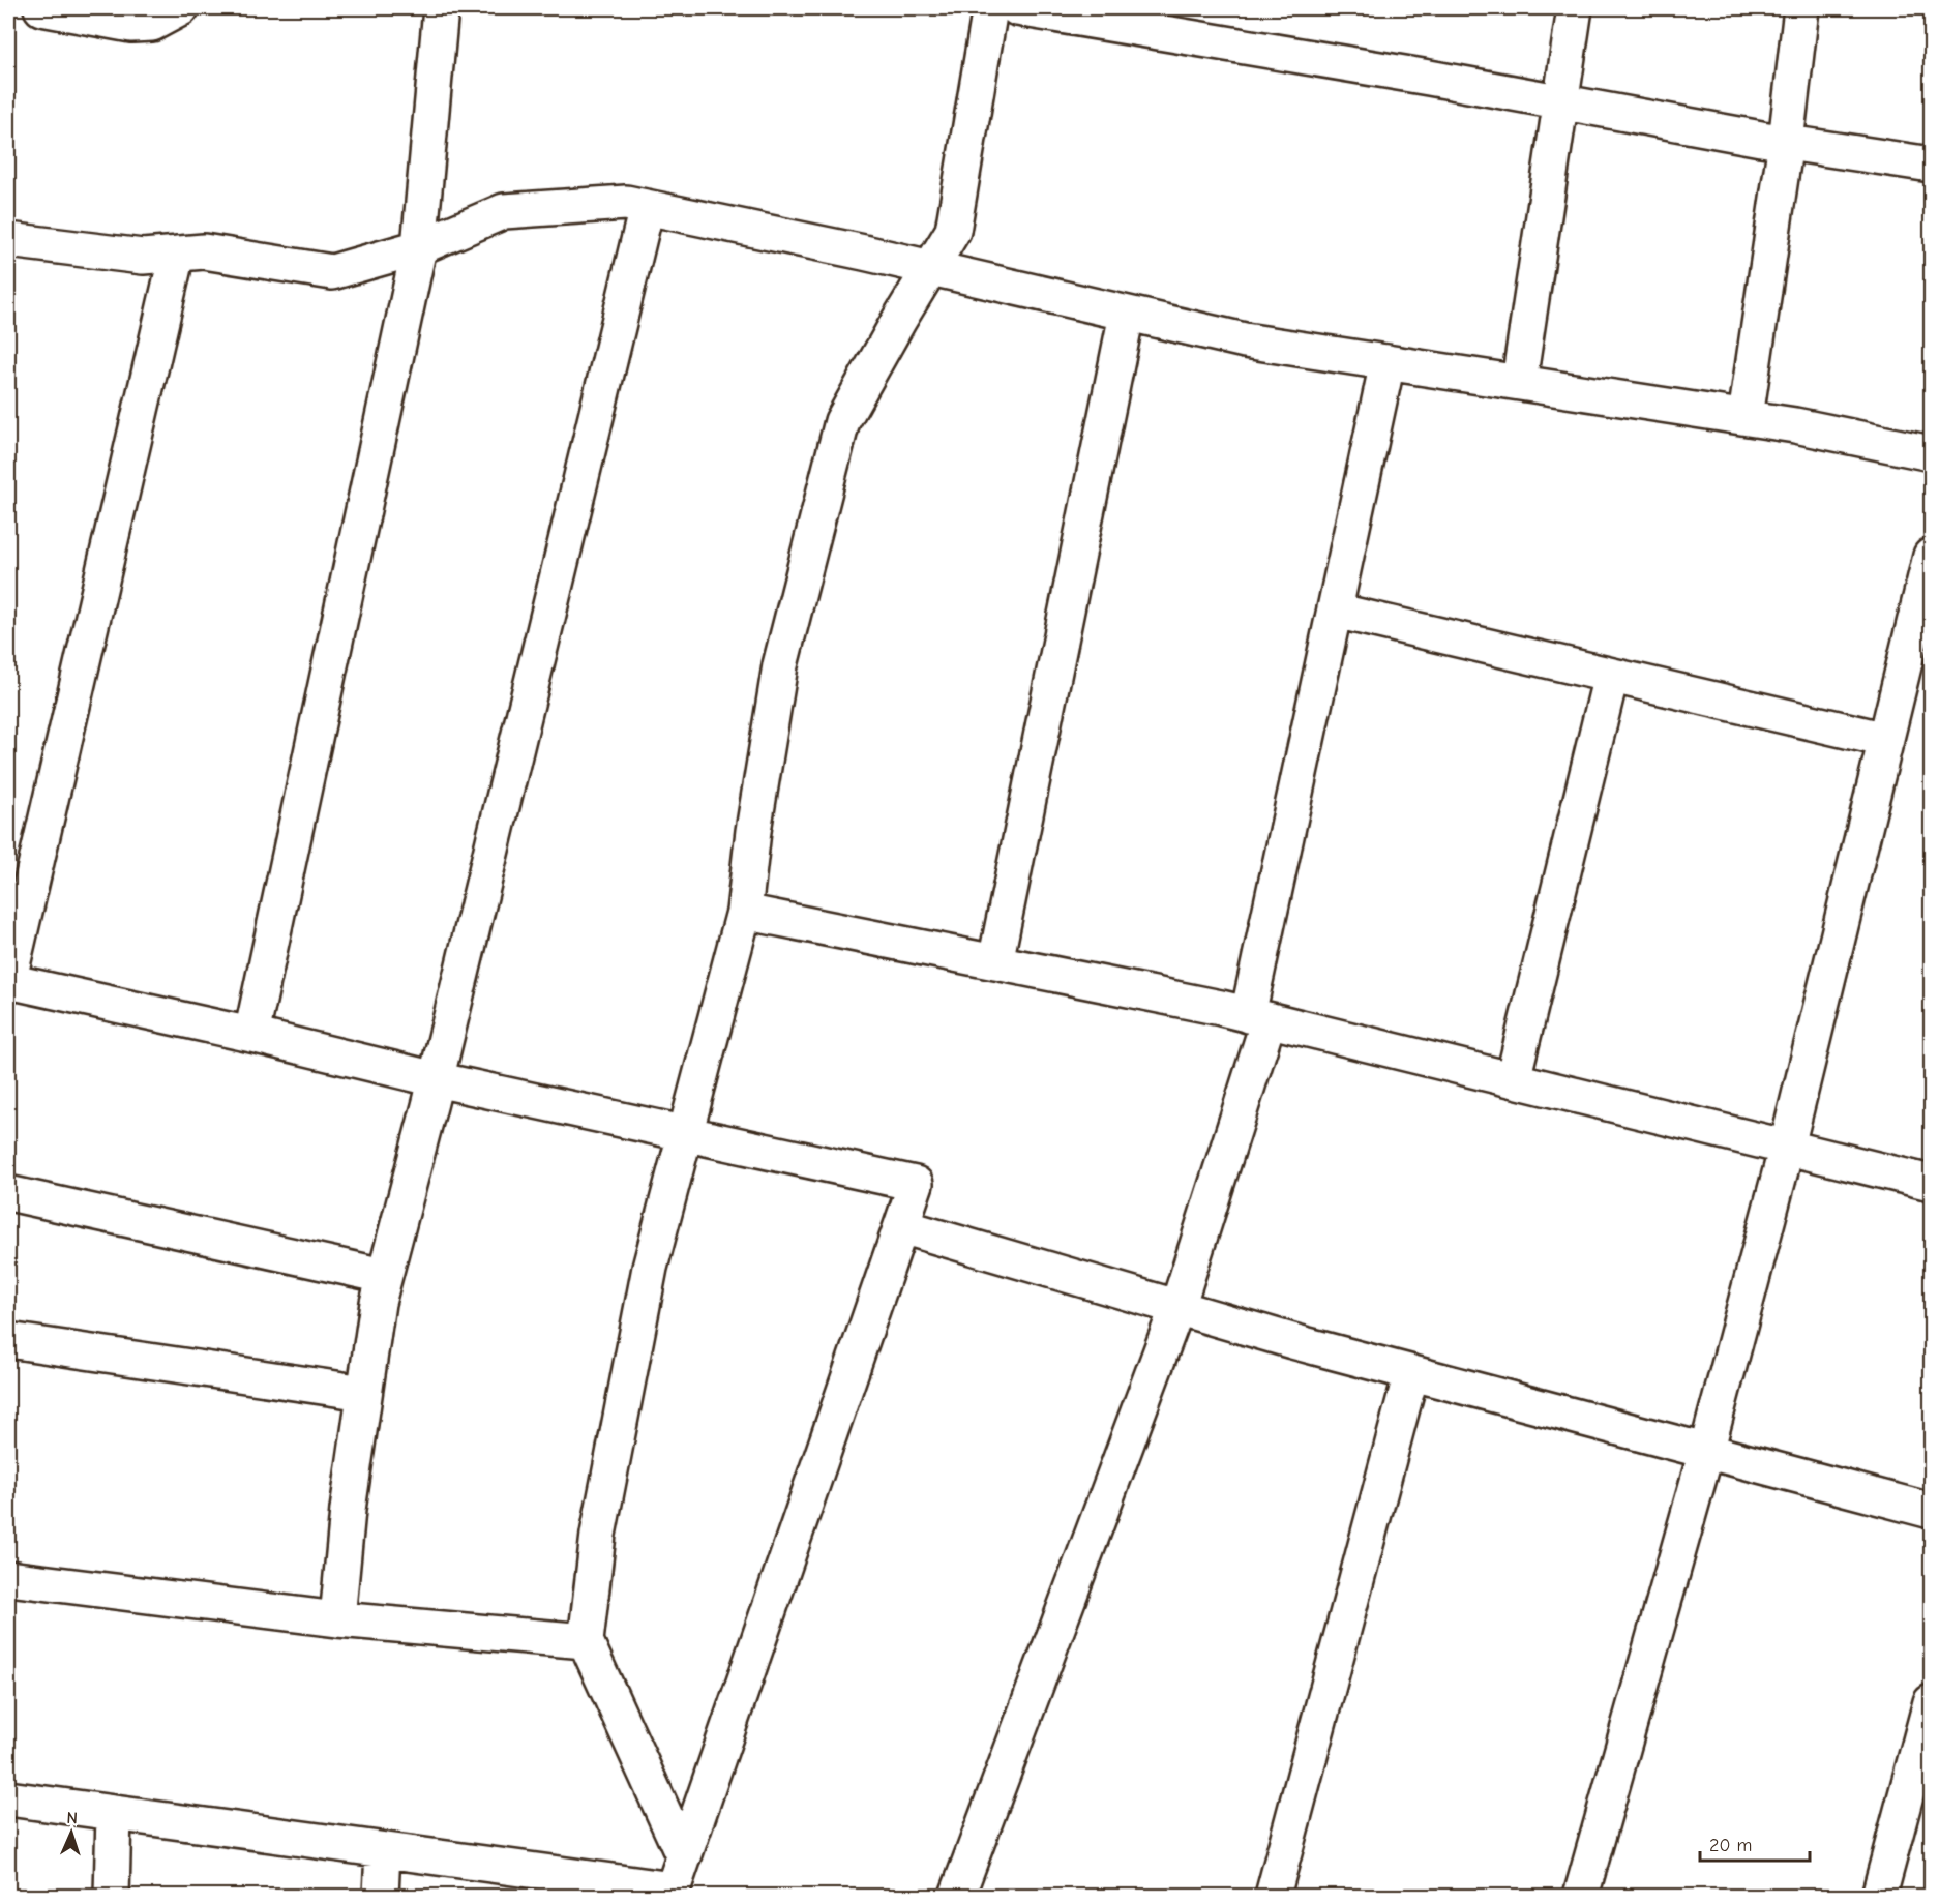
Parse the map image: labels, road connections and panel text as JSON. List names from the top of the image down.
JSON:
{
  "scale_bar": "20 m",
  "north": "top"
}
